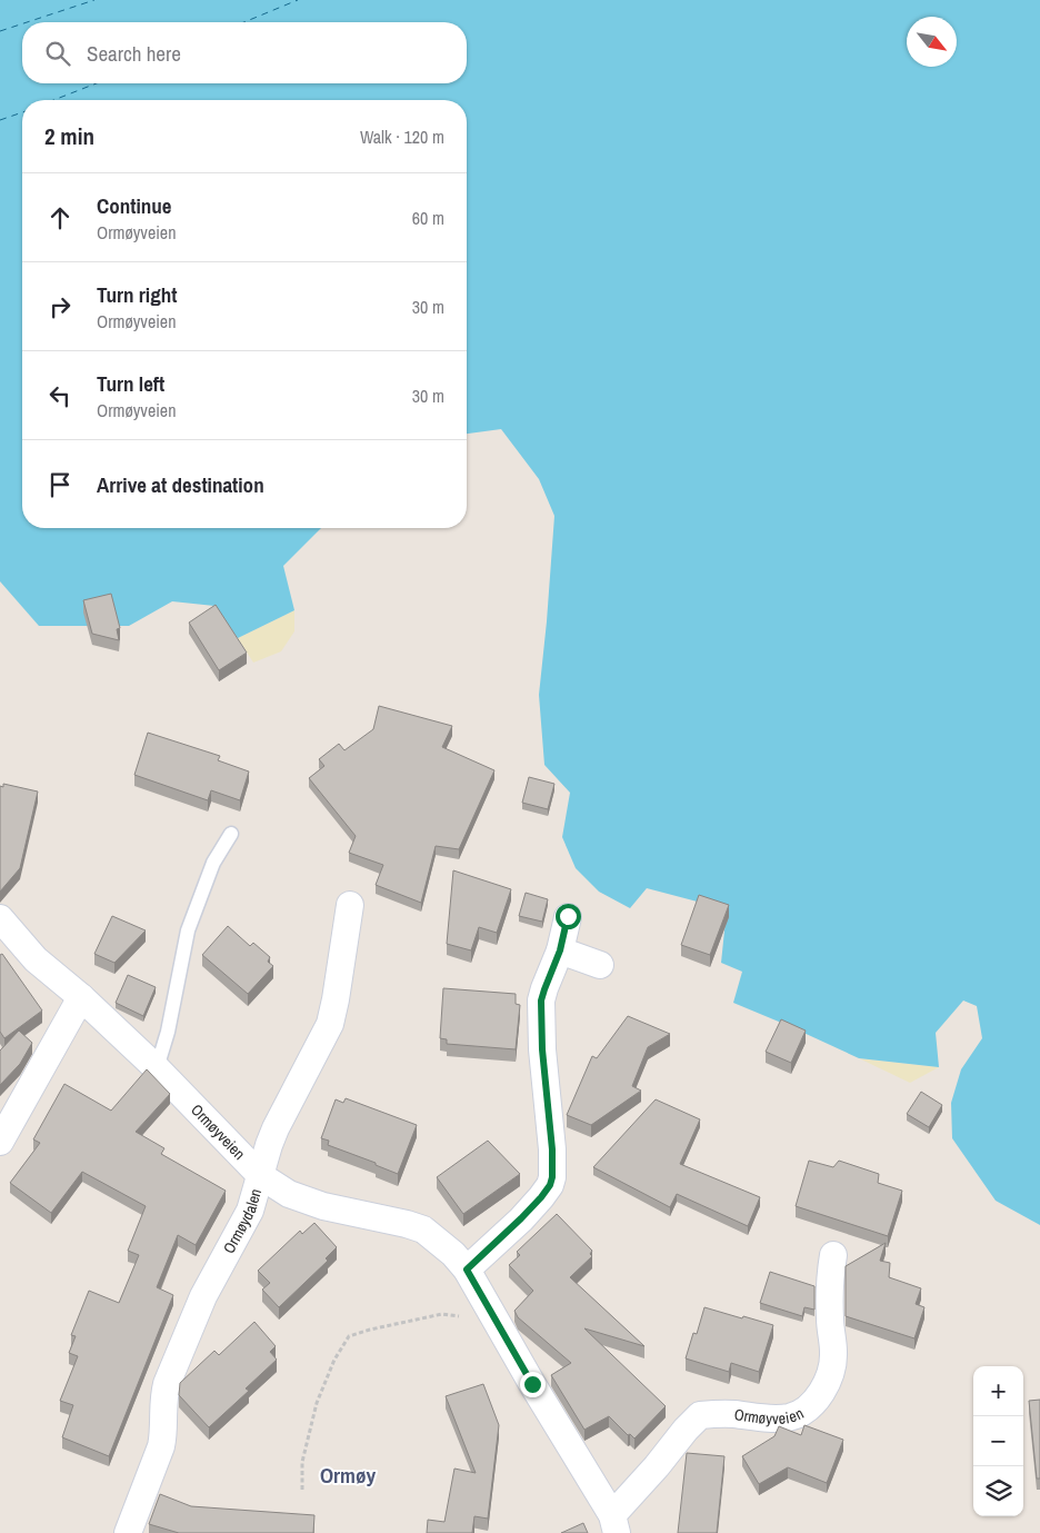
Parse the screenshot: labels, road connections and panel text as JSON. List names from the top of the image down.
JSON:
{
  "streets": {
    "street": ["Ormøyveien", "Ormøydalen"]
  },
  "crossings": [
    ["Ormøyveien", "Ormøydalen"]
  ],
  "districts": ["Ormøy"],
  "north": "bottom right",
  "page": {
    "search": "Search here",
    "heading": ["2 min", "Walk · 120 m"],
    "list": [
      ["Continue", "Ormøyveien", "60 m"],
      ["Turn right", "Ormøyveien", "30 m"],
      ["Turn left", "Ormøyveien", "30 m"],
      "Arrive at destination"
    ],
    "map_buttons": ["+", "−"]
  }
}
